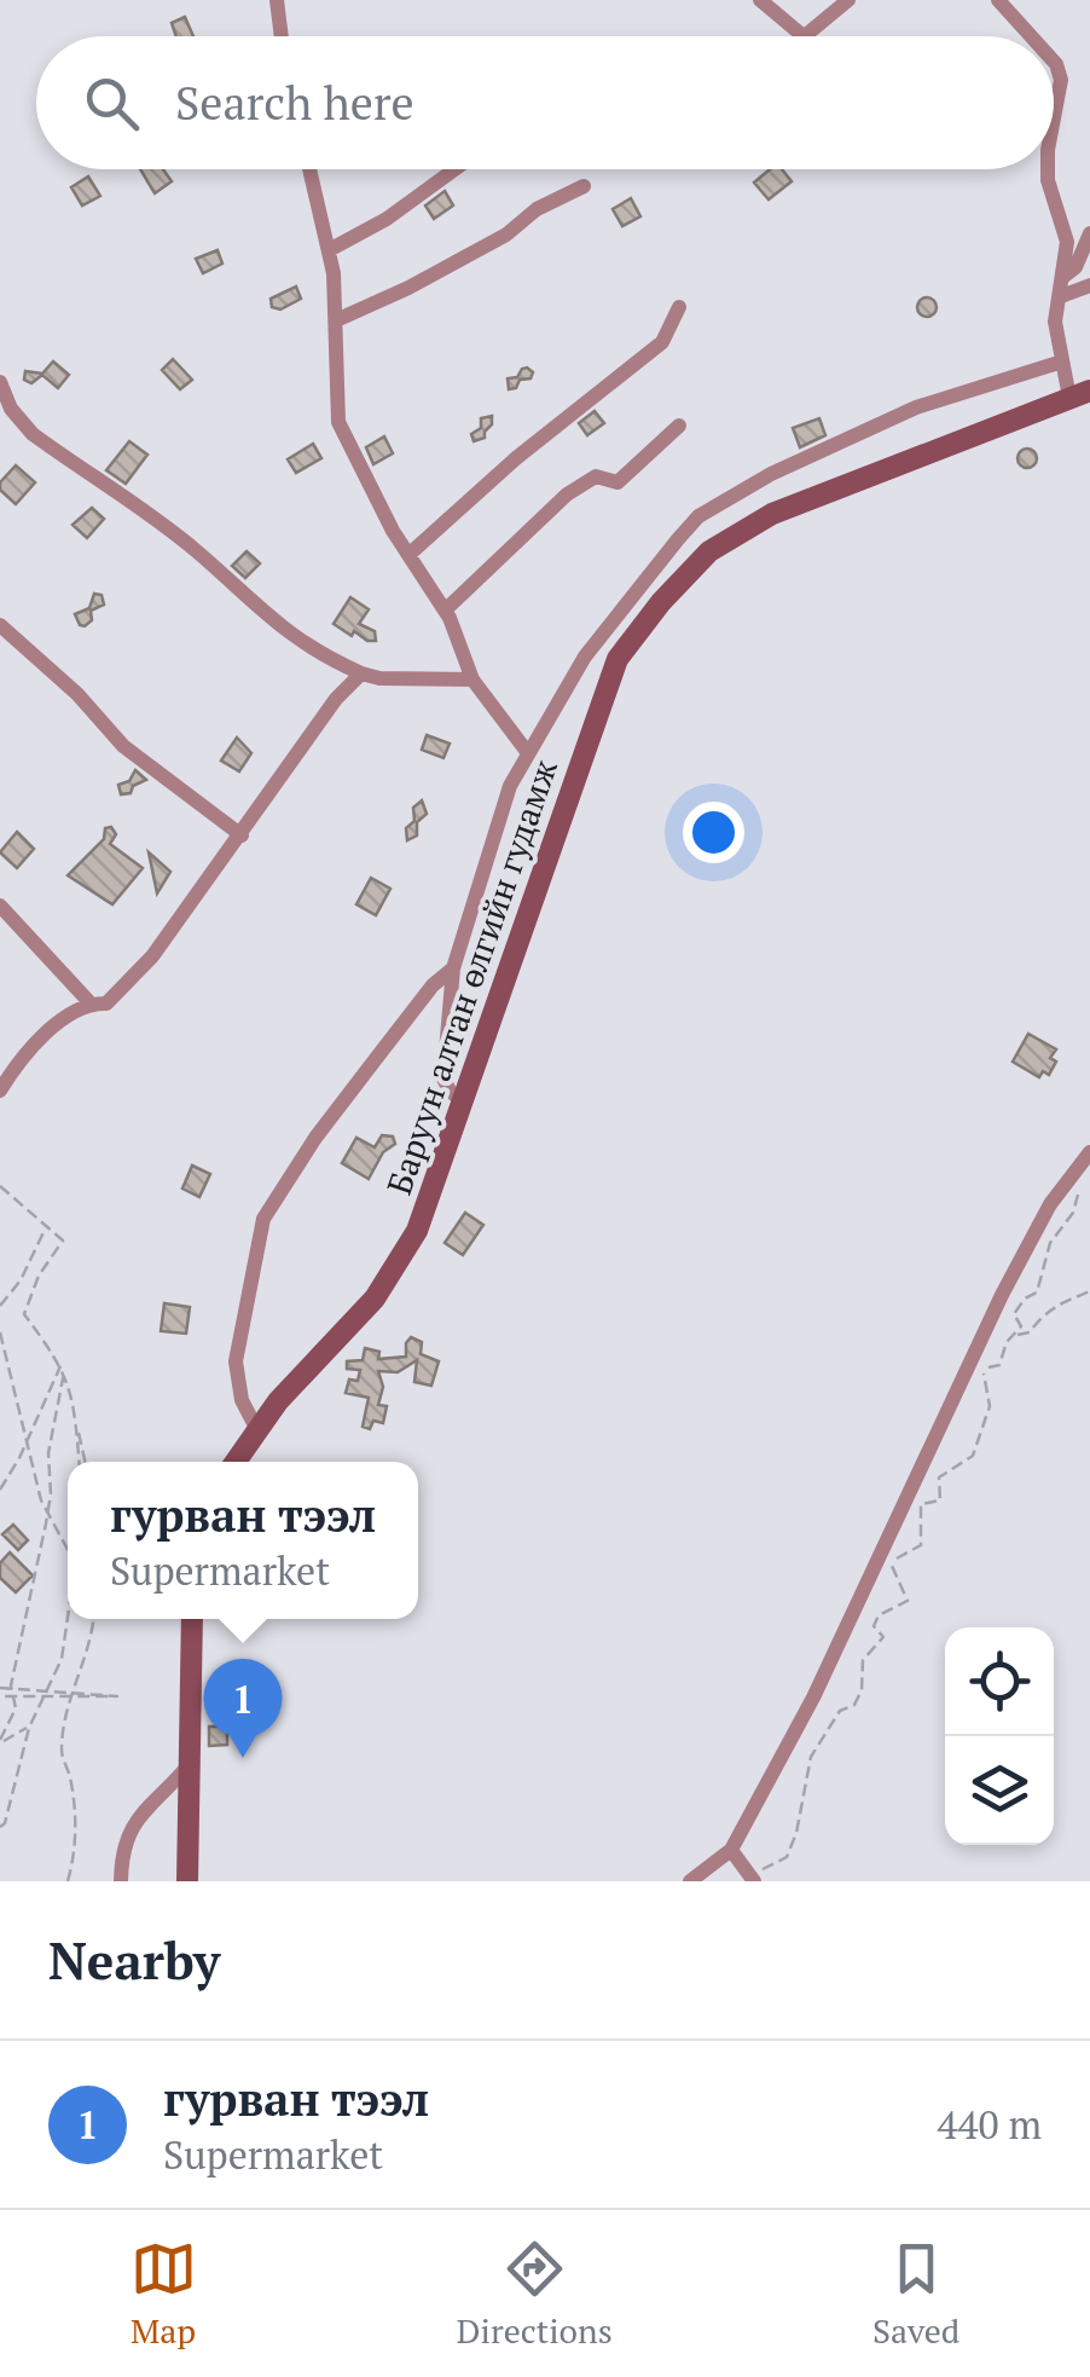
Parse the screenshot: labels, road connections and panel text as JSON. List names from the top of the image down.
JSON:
{
  "streets": {
    "main road": ["Баруун алтан өлгийн гудамж"]
  },
  "page": {
    "search": "Search here",
    "popup": ["гурван тээл", "Supermarket"],
    "pins": "1",
    "heading": "Nearby",
    "list": [
      {
        "mark": "1",
        "name": "гурван тээл",
        "note": "Supermarket",
        "value": "440 m"
      }
    ],
    "nav": ["Map", "Directions", "Saved"]
  }
}
